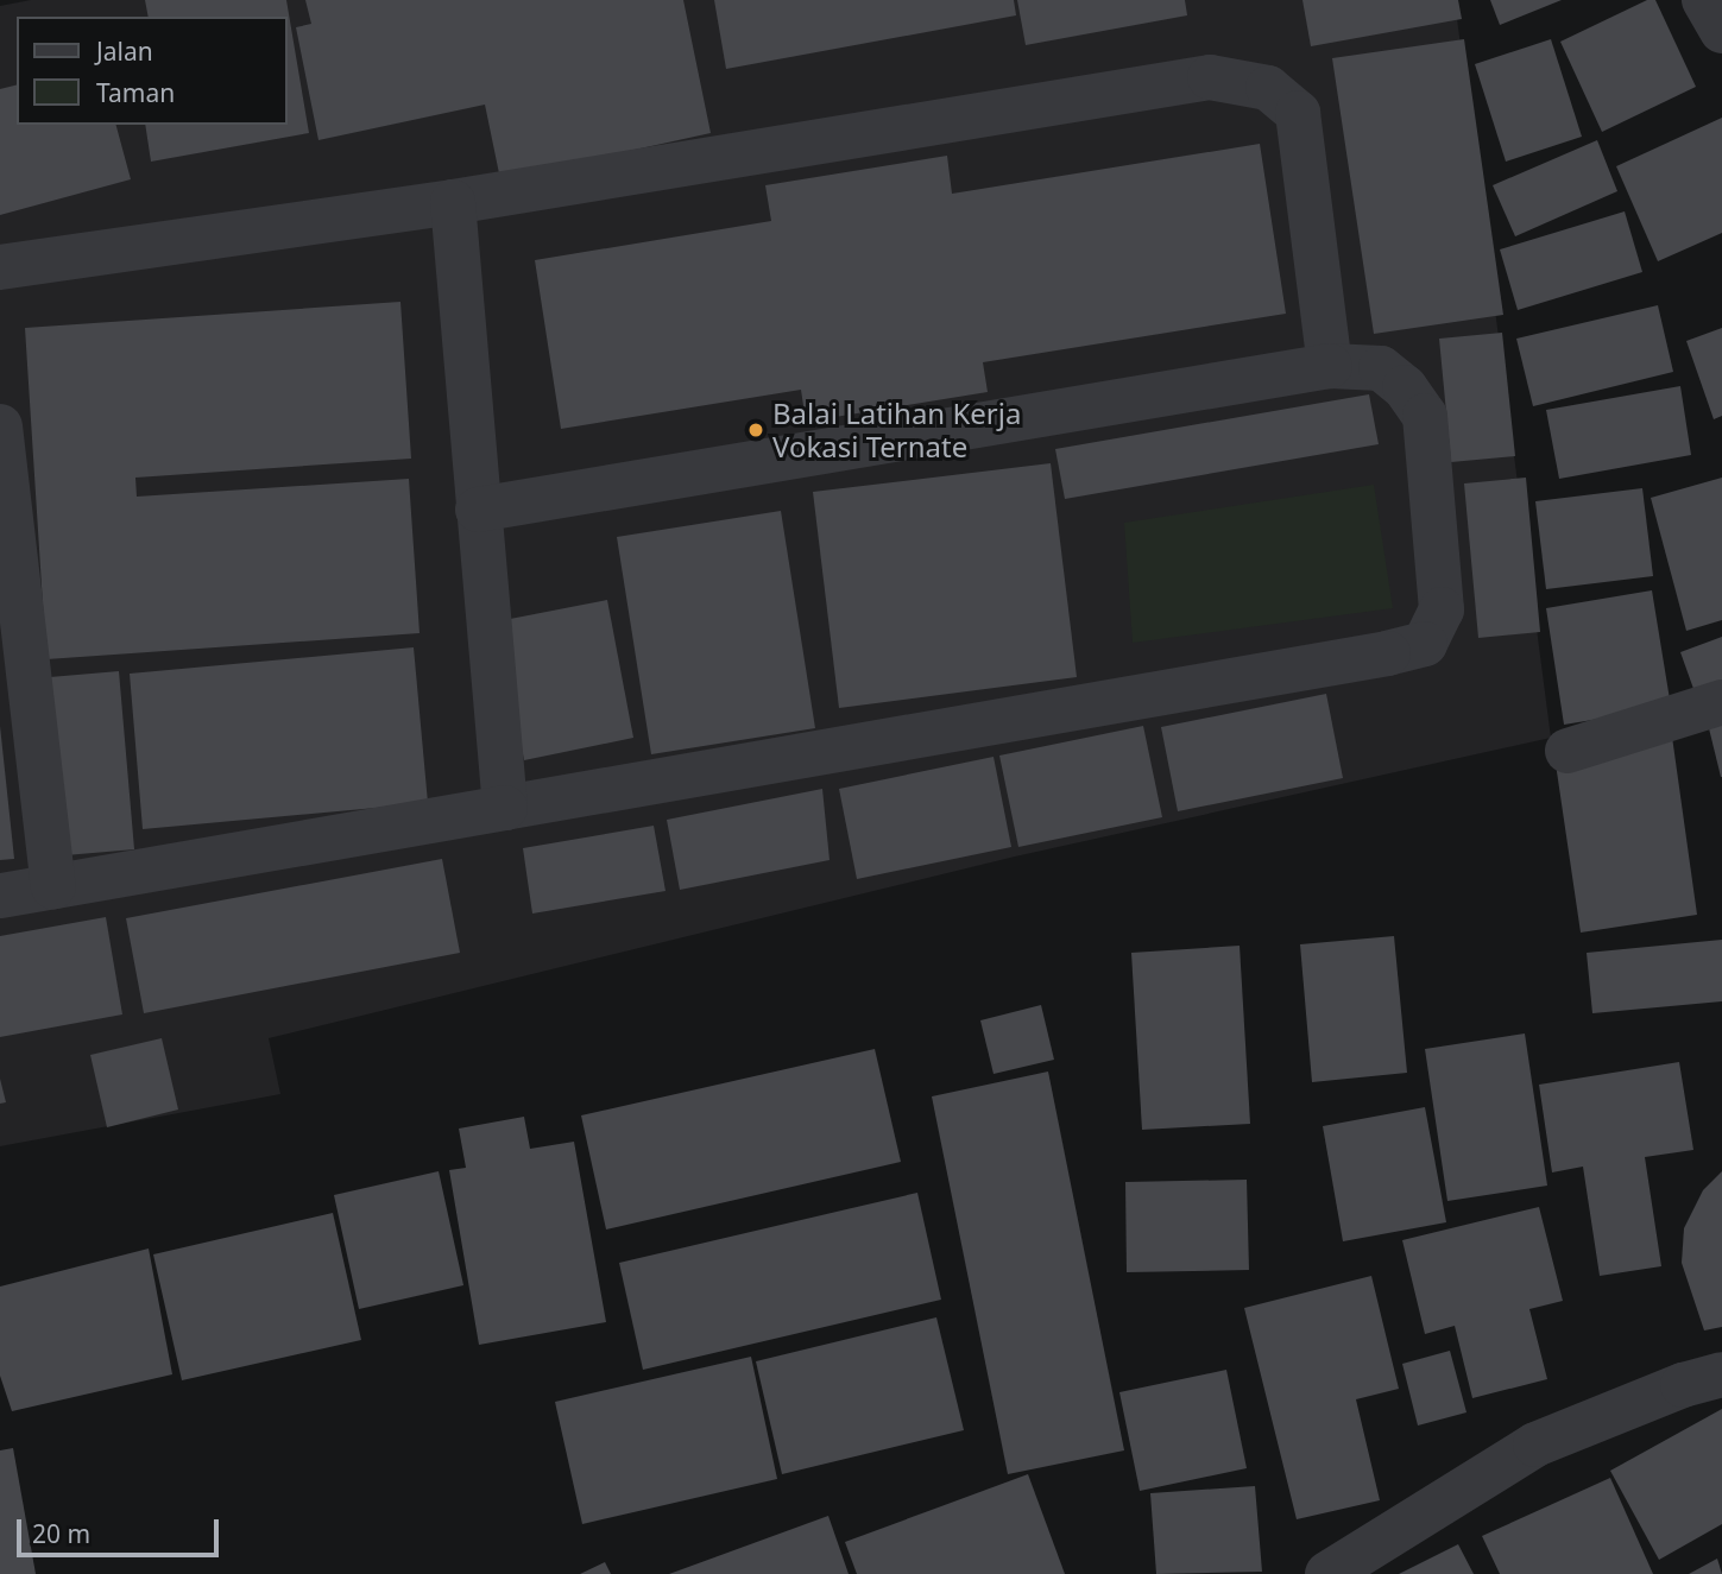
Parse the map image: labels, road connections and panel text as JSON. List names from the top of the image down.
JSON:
{
  "places": ["Balai Latihan Kerja Vokasi Ternate"],
  "legend": ["Jalan", "Taman"],
  "scale_bar": "20 m"
}
